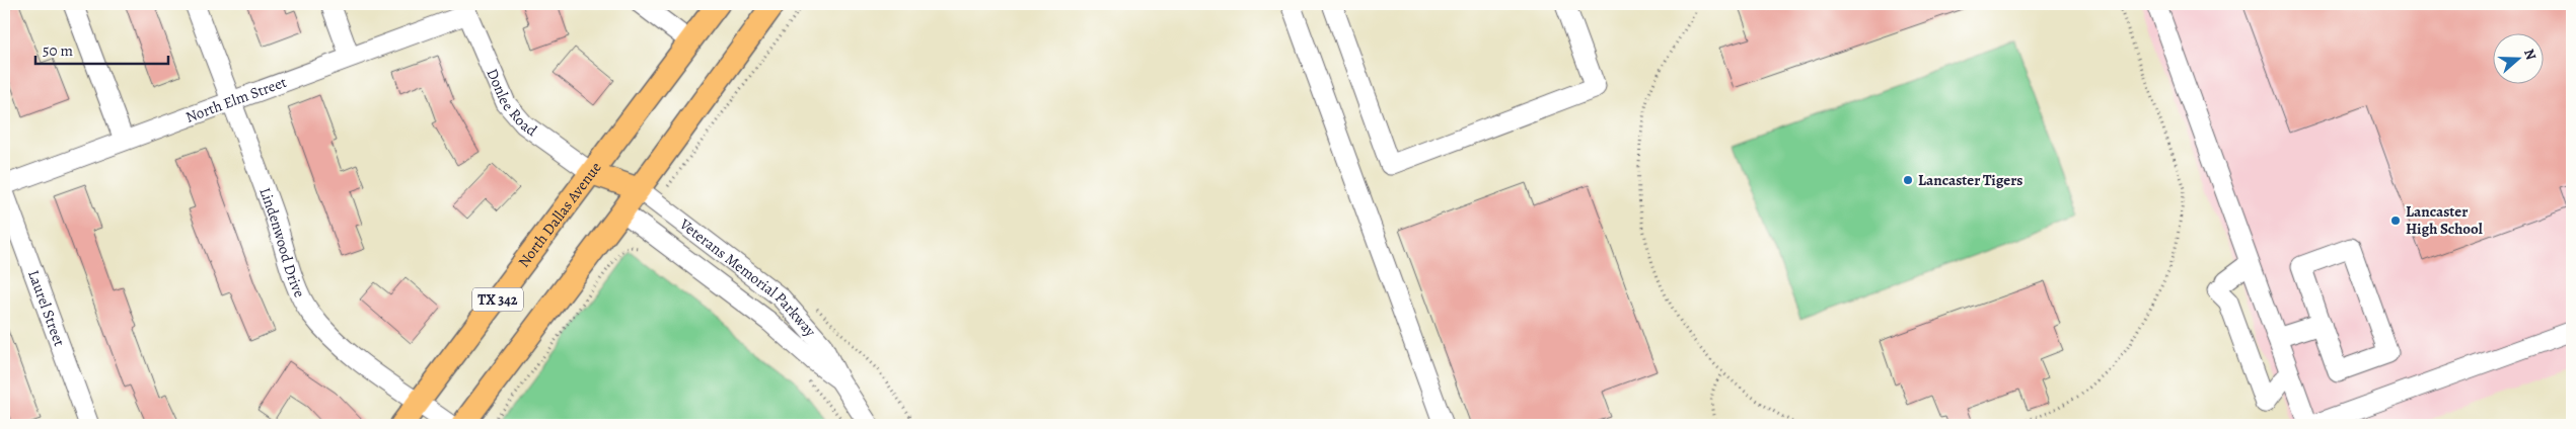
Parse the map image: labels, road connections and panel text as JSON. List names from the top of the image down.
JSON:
{
  "streets": {
    "main road": ["North Dallas Avenue", "TX 342"],
    "street": [
      "North Elm Street",
      "Donlee Road",
      "Lindenwood Drive",
      "Veterans Memorial Parkway",
      "Laurel Street"
    ]
  },
  "crossings": [
    ["North Elm Street", "Donlee Road"],
    ["North Elm Street", "Lindenwood Drive"],
    ["Donlee Road", "North Dallas Avenue"],
    ["North Dallas Avenue", "Lindenwood Drive"],
    ["Veterans Memorial Parkway", "TX 342"]
  ],
  "places": ["Lancaster Tigers", "Lancaster High School"],
  "scale_bar": "50 m",
  "north": "right"
}
